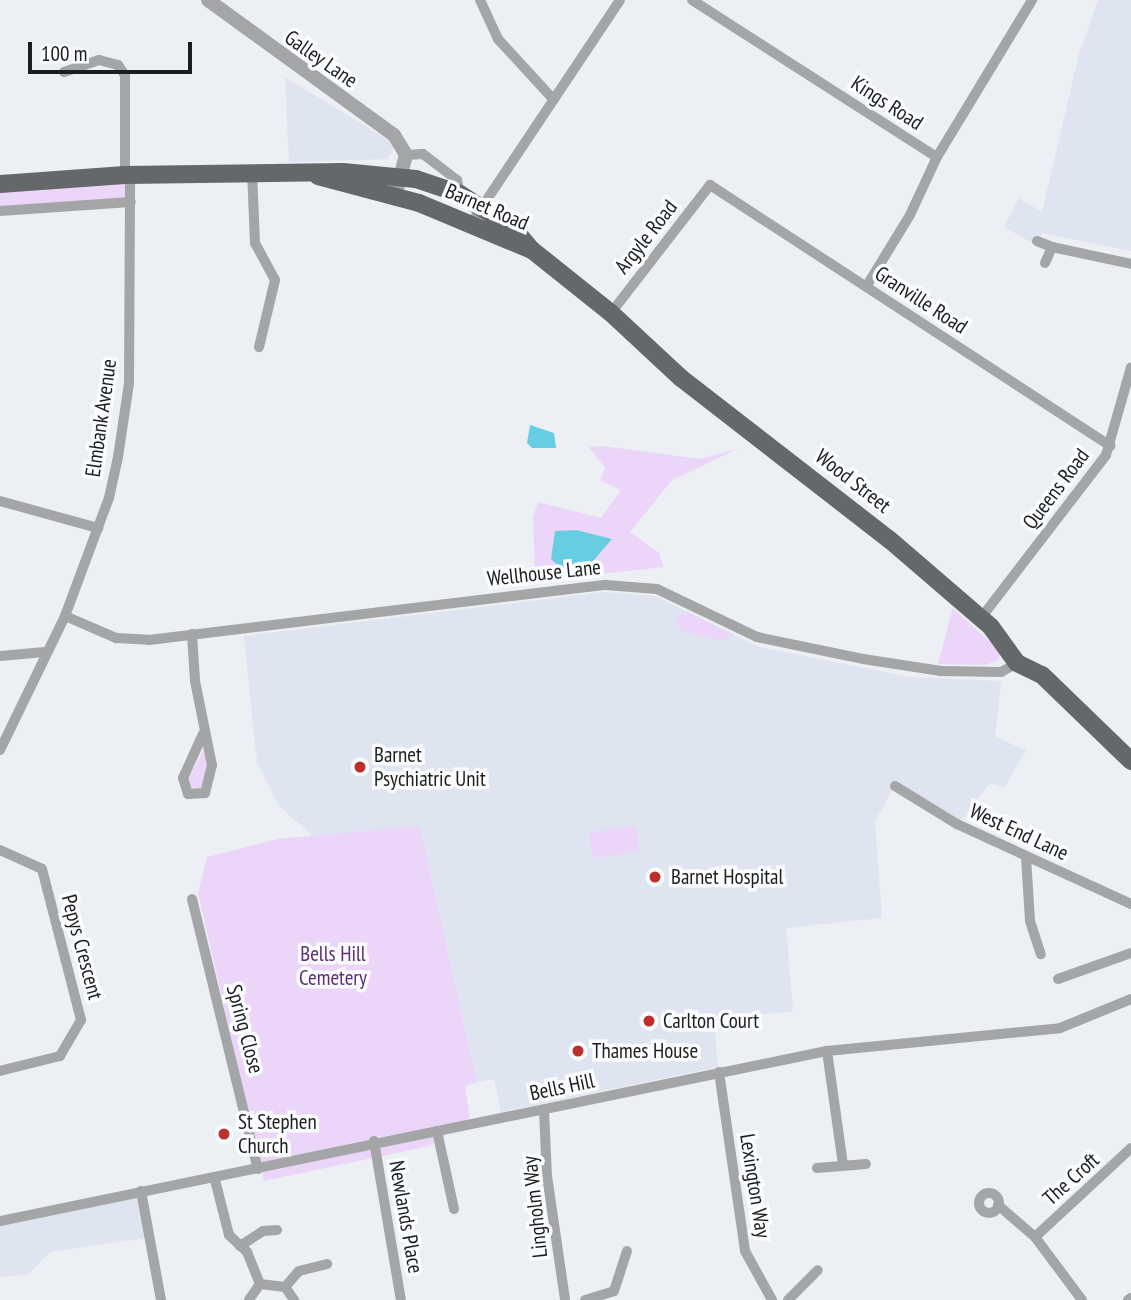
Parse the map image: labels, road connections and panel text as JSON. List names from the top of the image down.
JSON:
{
  "streets": {
    "main road": ["Barnet Road", "Wood Street"],
    "street": [
      "Galley Lane",
      "Kings Road",
      "Argyle Road",
      "Granville Road",
      "Elmbank Avenue",
      "Queens Road",
      "Wellhouse Lane",
      "West End Lane",
      "Pepys Crescent",
      "Spring Close",
      "Bells Hill",
      "The Croft",
      "Lexington Way",
      "Lingholm Way",
      "Newlands Place"
    ]
  },
  "crossings": [
    ["Barnet Road", "Elmbank Avenue"],
    ["Barnet Road", "Wood Street"],
    ["Argyle Road", "Granville Road"],
    ["Argyle Road", "Wood Street"],
    ["Granville Road", "Queens Road"],
    ["Elmbank Avenue", "Wellhouse Lane"],
    ["Wood Street", "Queens Road"],
    ["Wood Street", "Wellhouse Lane"],
    ["Spring Close", "Bells Hill"],
    ["Bells Hill", "Lexington Way"],
    ["Bells Hill", "Lingholm Way"],
    ["Bells Hill", "Newlands Place"]
  ],
  "parks": ["Bells Hill Cemetery"],
  "places": [
    "Barnet Psychiatric Unit",
    "Barnet Hospital",
    "Carlton Court",
    "Thames House",
    "St Stephen Church"
  ],
  "scale_bar": "100 m"
}
